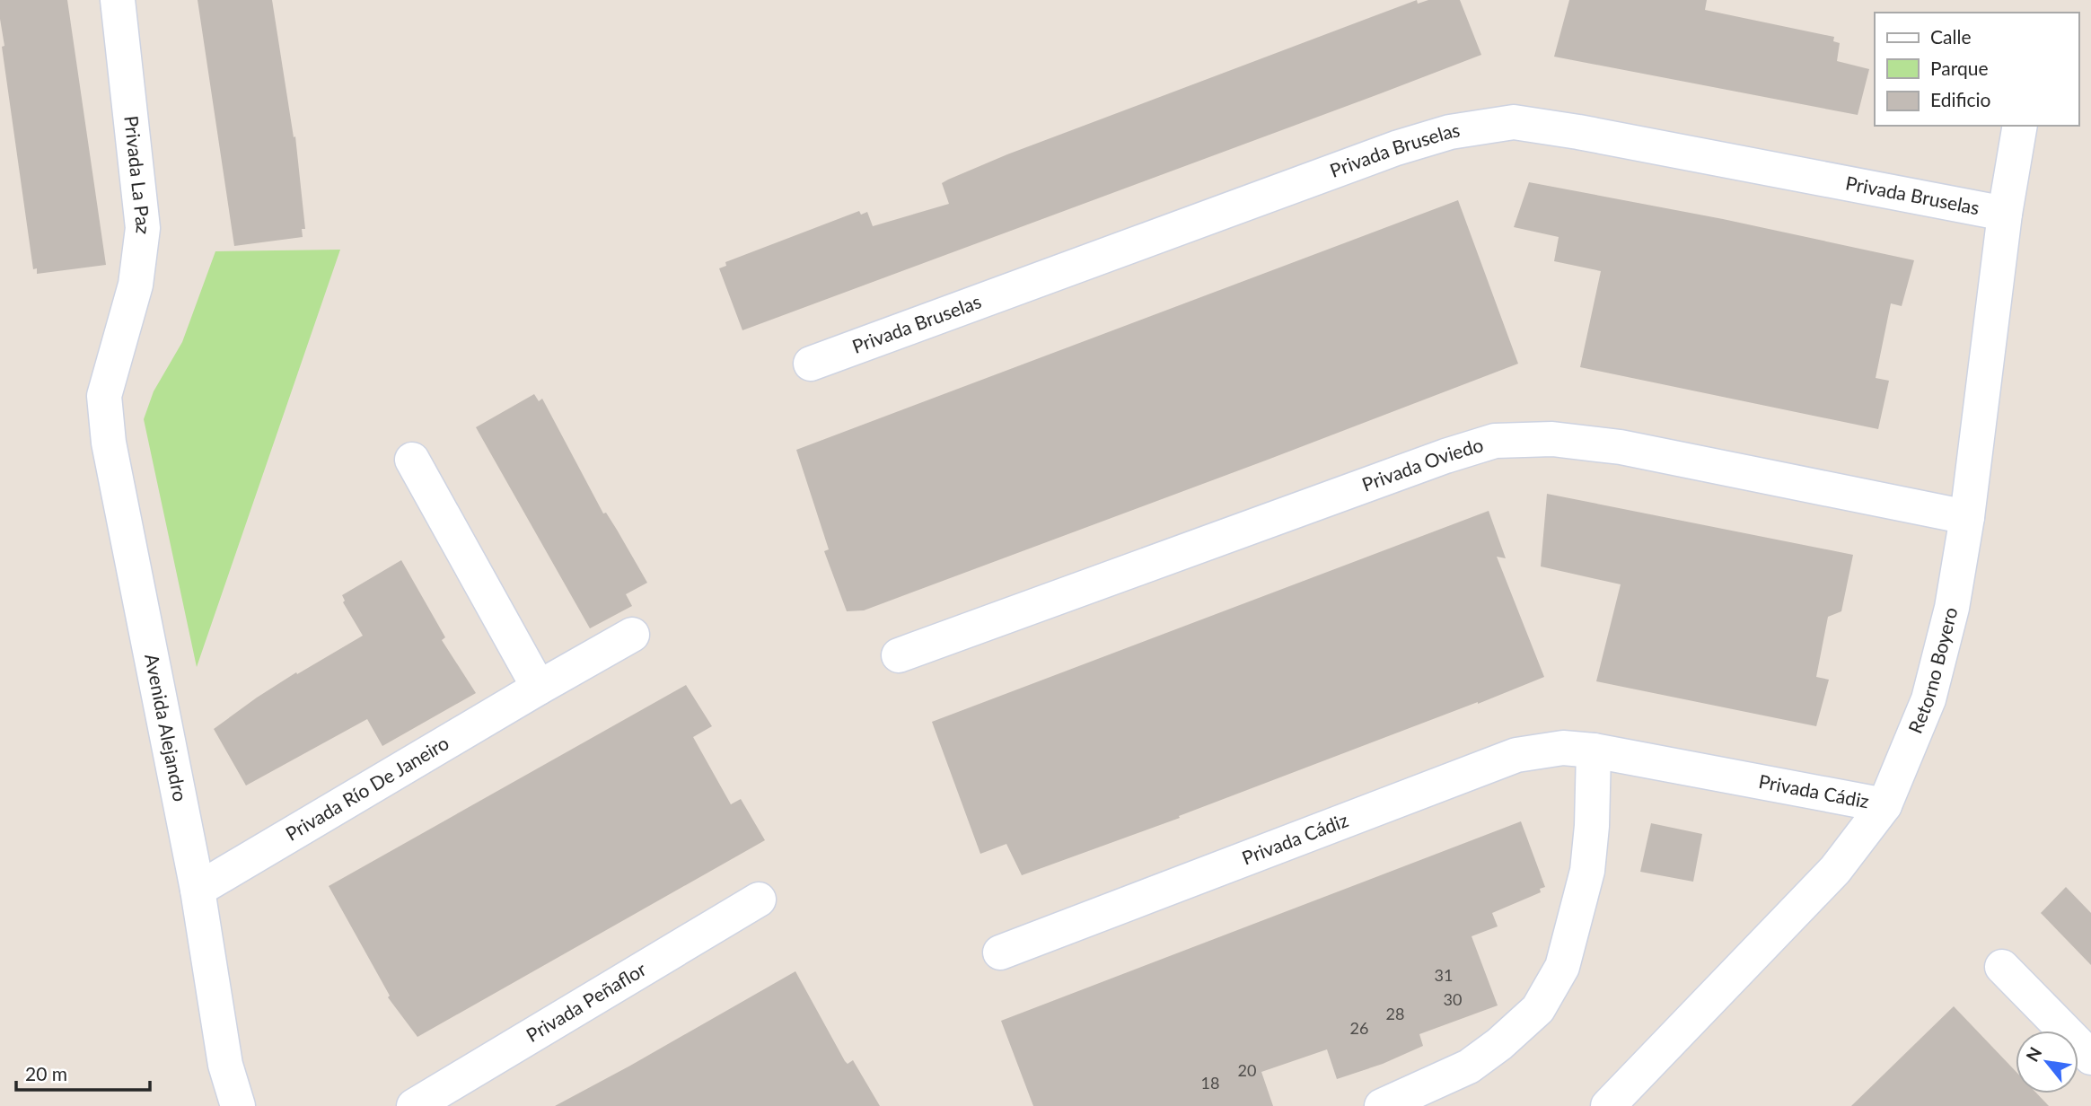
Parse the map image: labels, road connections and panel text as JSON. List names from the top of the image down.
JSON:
{
  "streets": {
    "street": [
      "Privada Bruselas",
      "Privada La Paz",
      "Privada Oviedo",
      "Retorno Boyero",
      "Avenida Alejandro",
      "Privada Río De Janeiro",
      "Privada Cádiz",
      "Privada Peñaflor"
    ]
  },
  "crossings": [
    ["Privada Bruselas", "Retorno Boyero"],
    ["Privada La Paz", "Avenida Alejandro"],
    ["Privada Oviedo", "Retorno Boyero"],
    ["Retorno Boyero", "Privada Cádiz"],
    ["Avenida Alejandro", "Privada Río De Janeiro"]
  ],
  "house_numbers": [
    "31",
    "30",
    "28",
    "26",
    "20",
    "18"
  ],
  "legend": ["Calle", "Parque", "Edificio"],
  "scale_bar": "20 m",
  "north": "top left"
}
